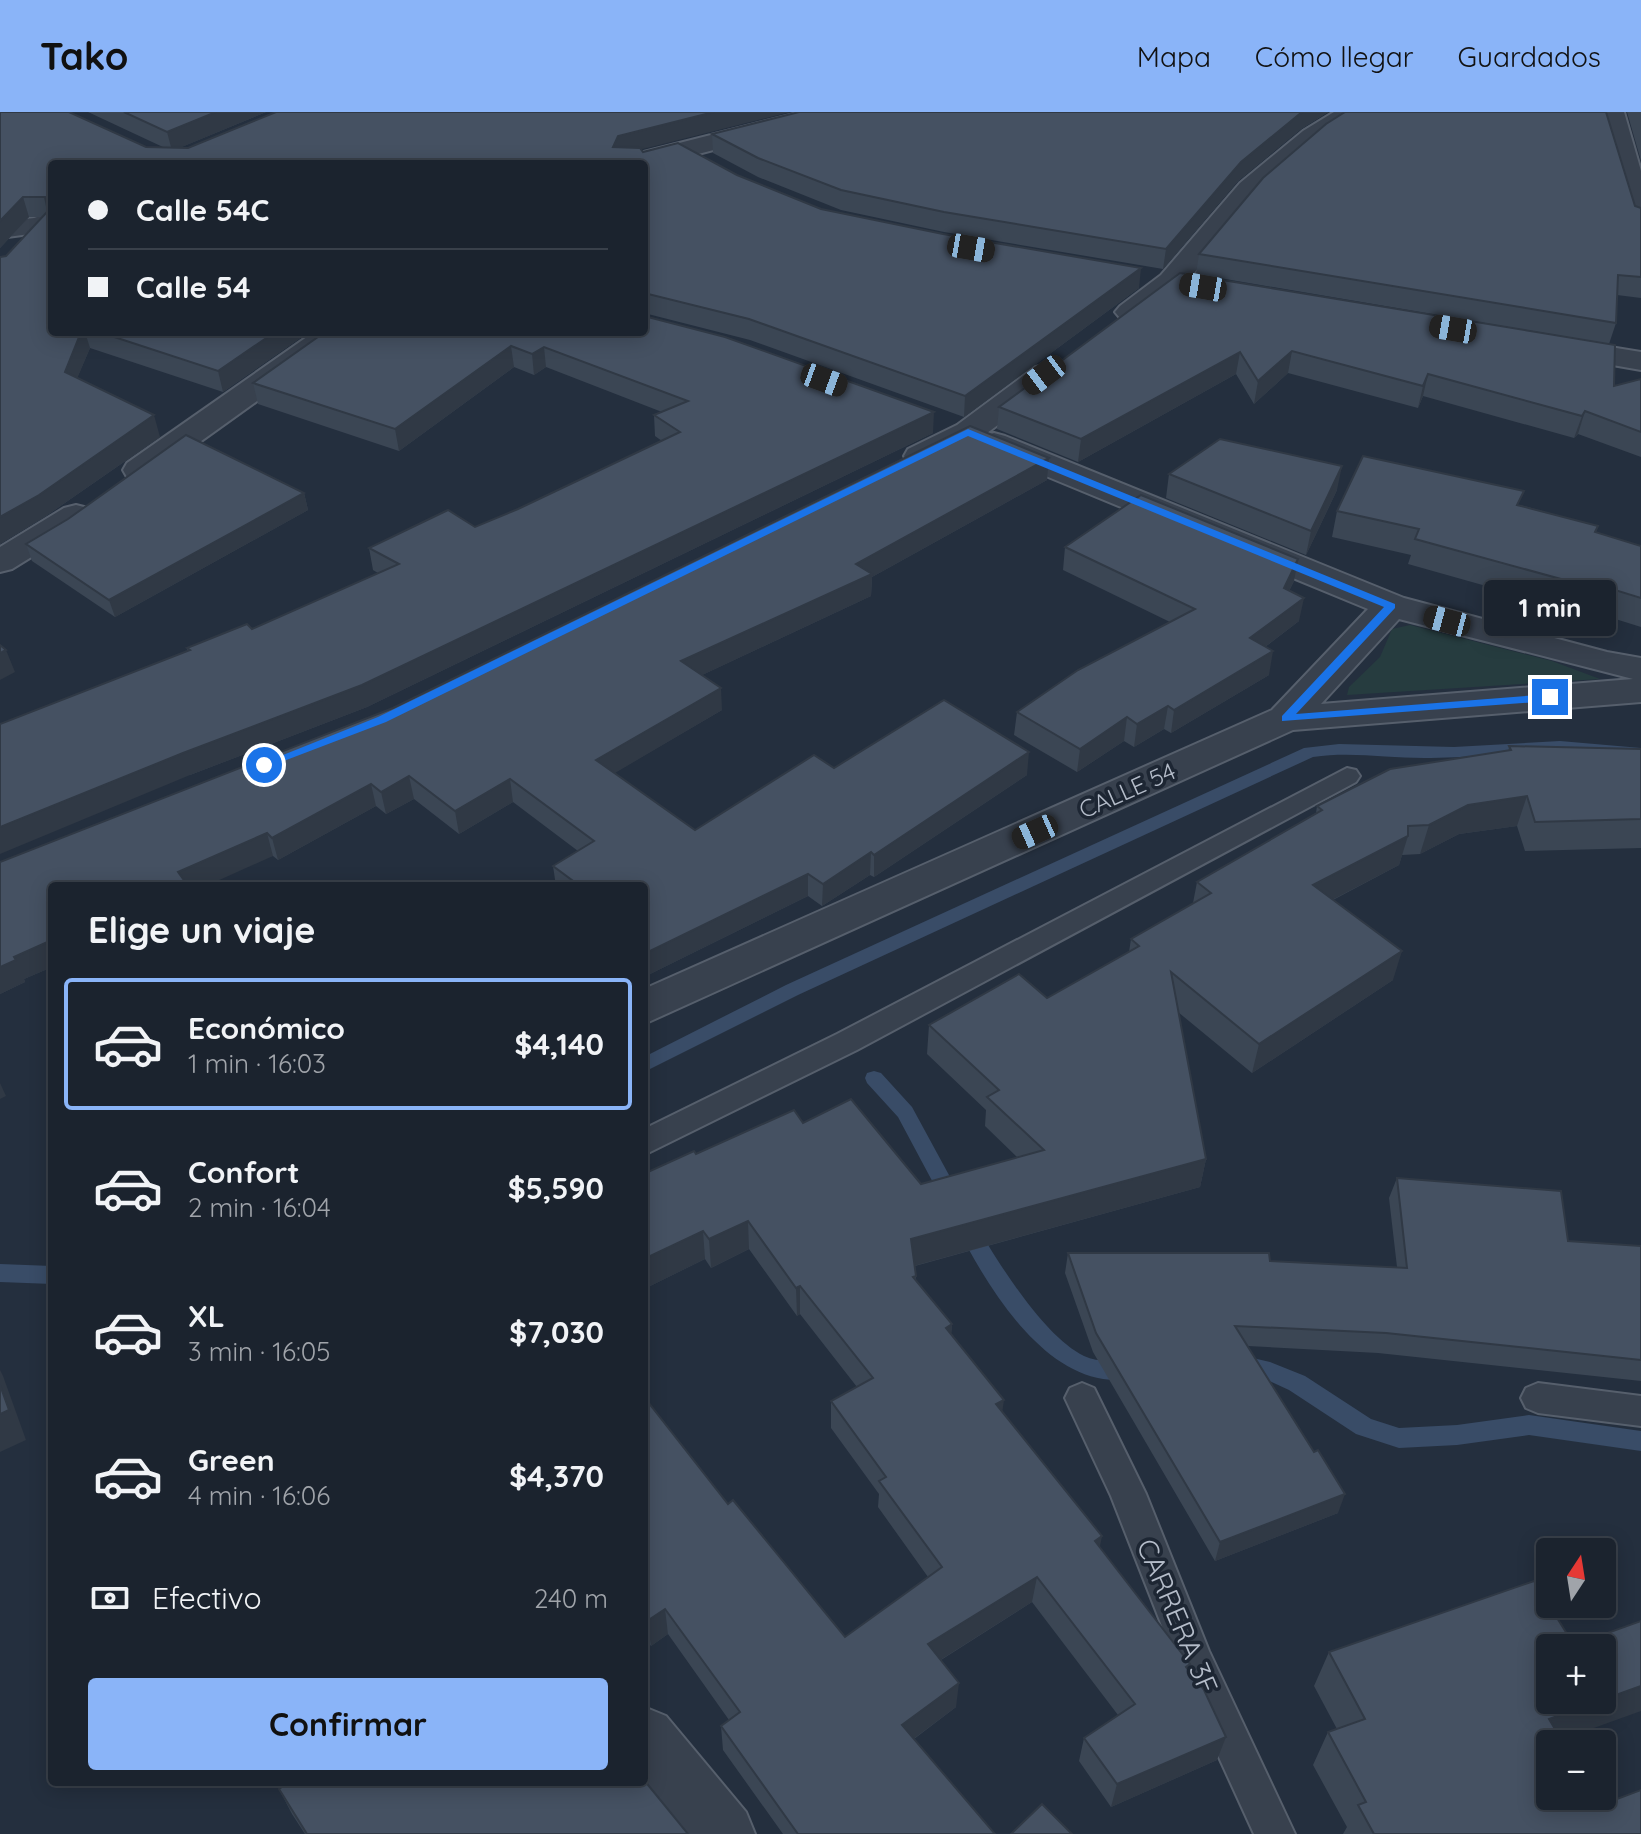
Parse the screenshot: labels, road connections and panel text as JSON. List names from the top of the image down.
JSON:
{
  "streets": {
    "street": ["CALLE 54"],
    "lane": ["CARRERA 3F"]
  },
  "north": "top",
  "page": {
    "header": "Tako",
    "nav": ["Mapa", "Cómo llegar", "Guardados"],
    "banner": ["Calle 54C", "Calle 54"],
    "bubble": "1 min",
    "heading": "Elige un viaje",
    "list": [
      {
        "name": "Económico",
        "note": "1 min · 16:03",
        "value": "$4,140"
      },
      {
        "name": "Confort",
        "note": "2 min · 16:04",
        "value": "$5,590"
      },
      {
        "name": "XL",
        "note": "3 min · 16:05",
        "value": "$7,030"
      },
      {
        "name": "Green",
        "note": "4 min · 16:06",
        "value": "$4,370"
      }
    ],
    "map_buttons": ["+", "−"],
    "pay": ["Efectivo", "240 m"],
    "buttons": "Confirmar"
  }
}
